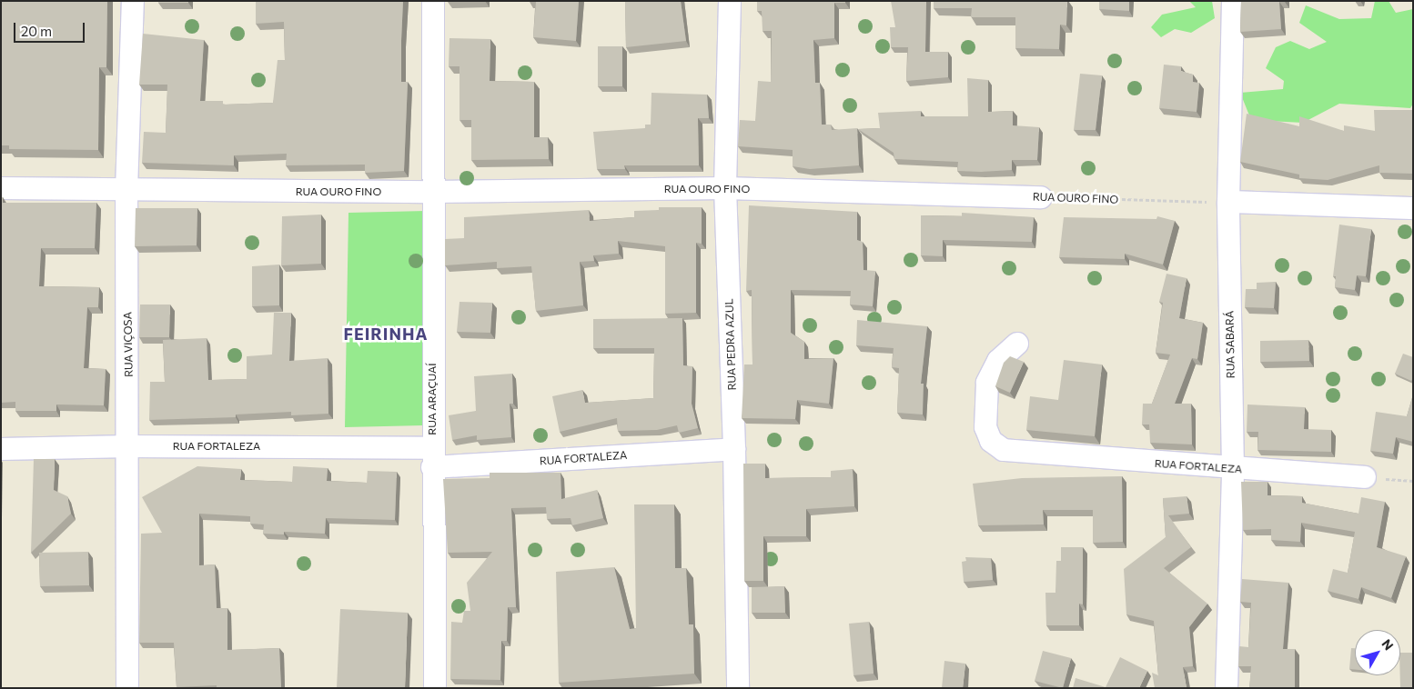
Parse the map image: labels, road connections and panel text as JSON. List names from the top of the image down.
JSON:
{
  "streets": {
    "street": [
      "RUA OURO FINO",
      "RUA VIÇOSA",
      "RUA PEDRA AZUL",
      "RUA SABARÁ",
      "RUA ARAÇUAÍ",
      "RUA FORTALEZA"
    ]
  },
  "crossings": [
    ["RUA OURO FINO", "RUA VIÇOSA"],
    ["RUA OURO FINO", "RUA PEDRA AZUL"],
    ["RUA OURO FINO", "RUA SABARÁ"],
    ["RUA OURO FINO", "RUA ARAÇUAÍ"],
    ["RUA VIÇOSA", "RUA FORTALEZA"],
    ["RUA PEDRA AZUL", "RUA FORTALEZA"],
    ["RUA SABARÁ", "RUA FORTALEZA"],
    ["RUA ARAÇUAÍ", "RUA FORTALEZA"]
  ],
  "districts": ["FEIRINHA"],
  "scale_bar": "20 m",
  "north": "top right"
}
